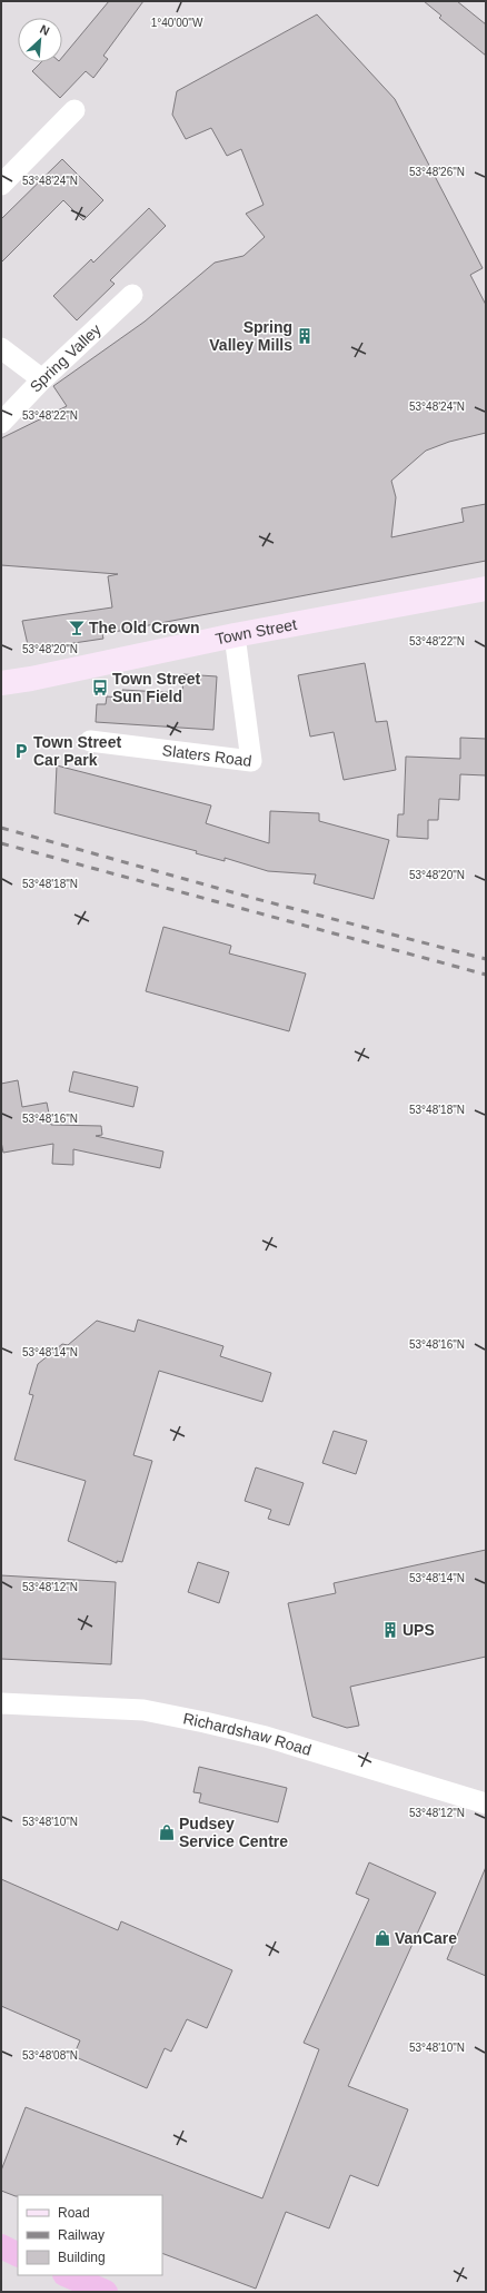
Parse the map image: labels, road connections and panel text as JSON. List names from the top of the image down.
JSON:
{
  "streets": {
    "main road": ["Town Street"],
    "street": ["Spring Valley", "Slaters Road", "Richardshaw Road"]
  },
  "crossings": [
    ["Town Street", "Slaters Road"]
  ],
  "places": {
    "building": ["Spring Valley Mills", "UPS"],
    "bar": ["The Old Crown"],
    "bus stop": ["Town Street Sun Field"],
    "parking": ["Town Street Car Park"],
    "shop": ["Pudsey Service Centre", "VanCare"]
  },
  "legend": ["Road", "Railway", "Building"],
  "north": "top right",
  "coordinates": [
    "1°40'00\"W",
    "53°48'26\"N",
    "53°48'24\"N",
    "53°48'22\"N",
    "53°48'20\"N",
    "53°48'18\"N",
    "53°48'16\"N",
    "53°48'14\"N",
    "53°48'12\"N",
    "53°48'10\"N",
    "53°48'08\"N"
  ]
}
